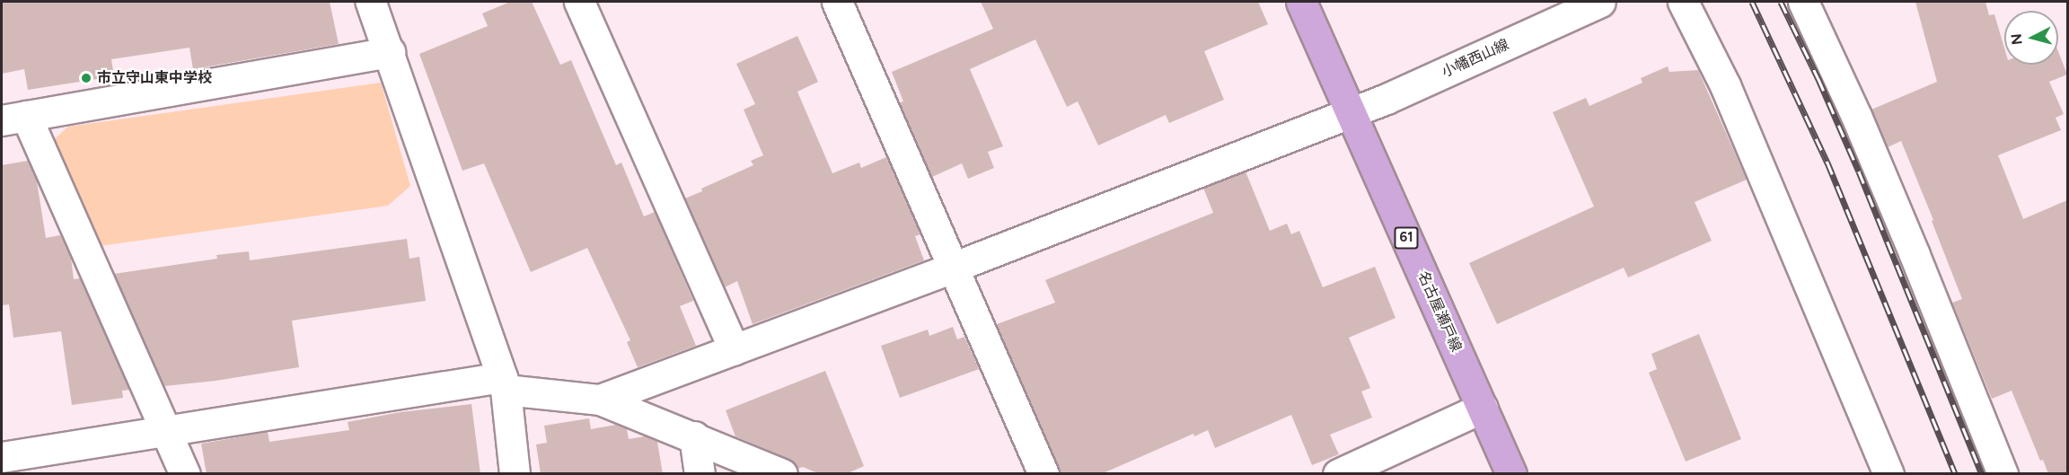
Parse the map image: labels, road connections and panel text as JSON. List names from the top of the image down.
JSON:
{
  "streets": {
    "main road": ["61", "名古屋瀬戸線"],
    "street": ["小幡西山線"]
  },
  "crossings": [
    ["小幡西山線", "名古屋瀬戸線"]
  ],
  "places": ["市立守山東中学校"],
  "north": "left"
}
